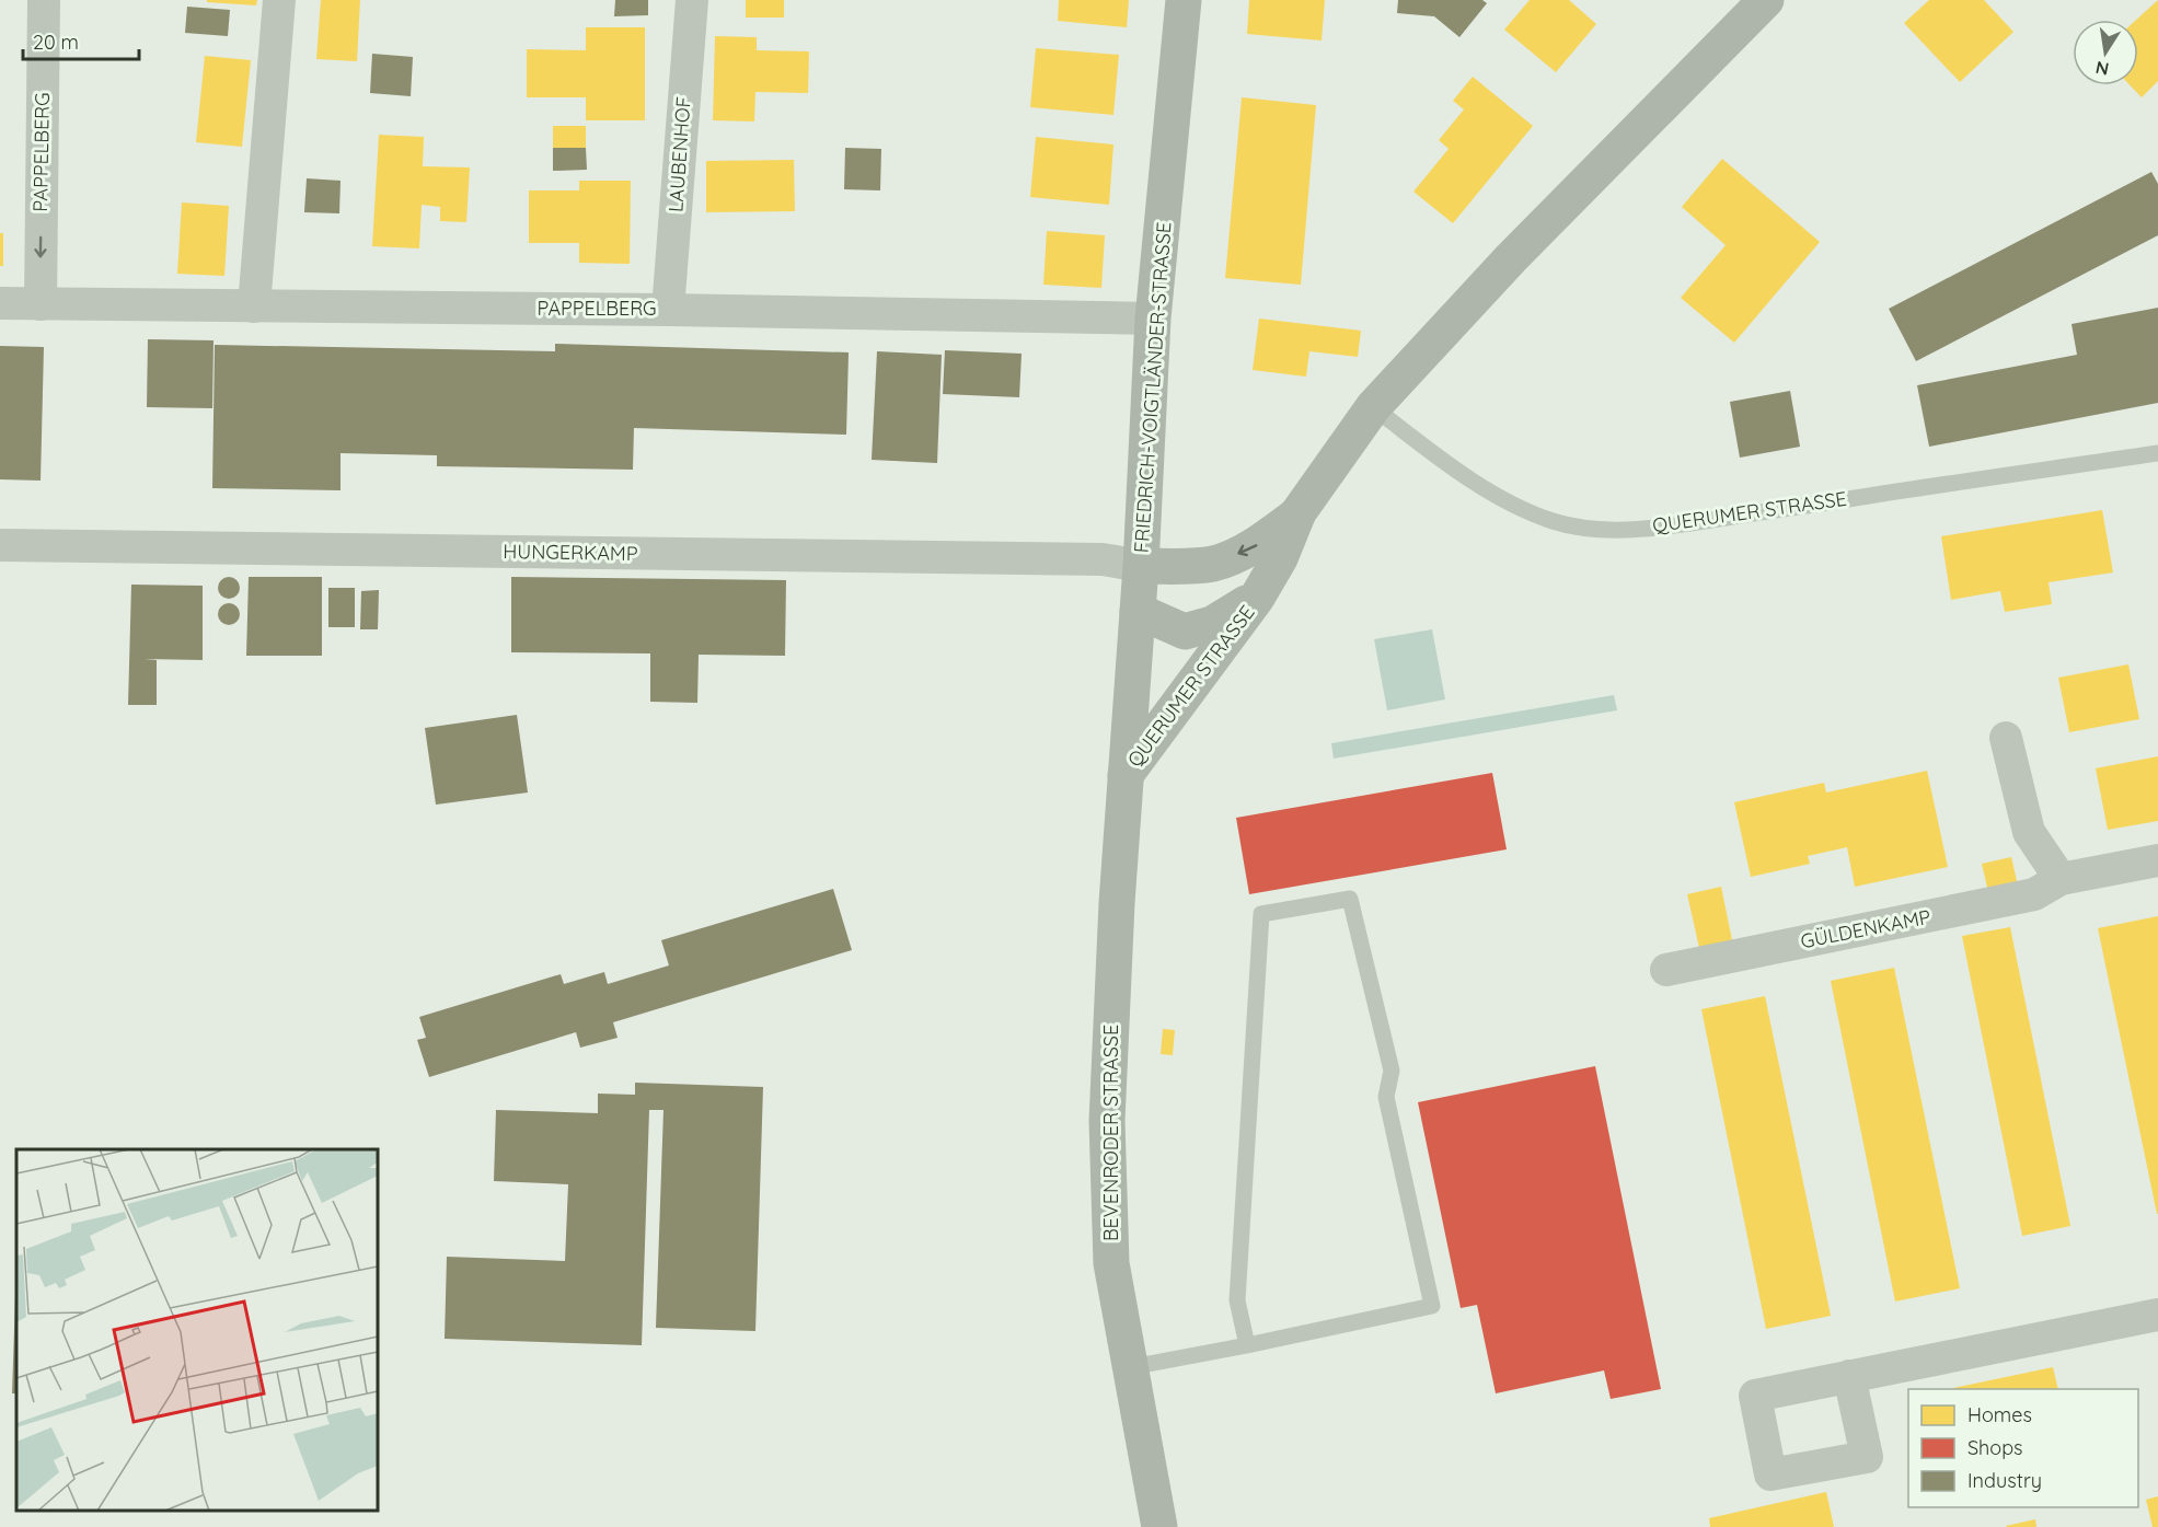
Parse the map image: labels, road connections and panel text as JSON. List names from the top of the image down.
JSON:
{
  "streets": {
    "main road": ["FRIEDRICH-VOIGTLÄNDER-STRASSE", "QUERUMER STRASSE", "BEVENRODER STRASSE"],
    "street": [
      "PAPPELBERG",
      "LAUBENHOF",
      "HUNGERKAMP",
      "GÜLDENKAMP"
    ]
  },
  "crossings": [
    ["PAPPELBERG", "LAUBENHOF"],
    ["PAPPELBERG", "FRIEDRICH-VOIGTLÄNDER-STRASSE"],
    ["FRIEDRICH-VOIGTLÄNDER-STRASSE", "QUERUMER STRASSE"],
    ["FRIEDRICH-VOIGTLÄNDER-STRASSE", "HUNGERKAMP"],
    ["FRIEDRICH-VOIGTLÄNDER-STRASSE", "BEVENRODER STRASSE"],
    ["QUERUMER STRASSE", "HUNGERKAMP"],
    ["QUERUMER STRASSE", "BEVENRODER STRASSE"]
  ],
  "legend": ["Homes", "Shops", "Industry"],
  "scale_bar": "20 m",
  "north": "bottom"
}
